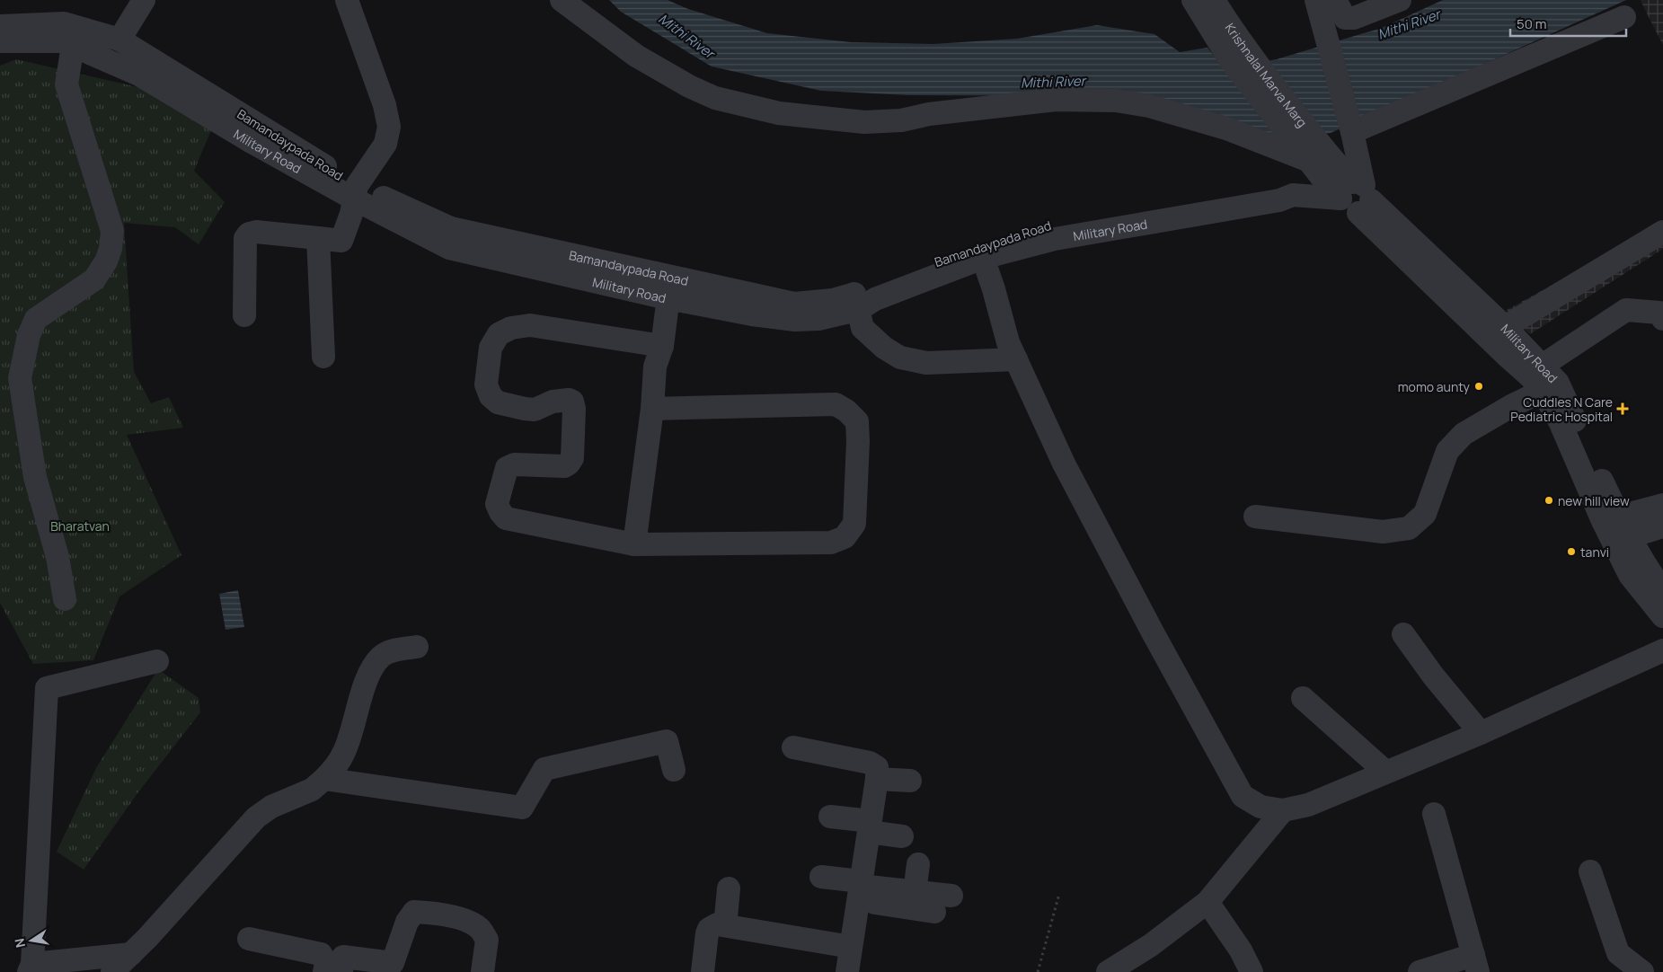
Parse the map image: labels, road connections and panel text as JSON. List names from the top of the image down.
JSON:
{
  "streets": {
    "street": ["Krishnalal Marva Marg", "Bamandaypada Road", "Military Road"]
  },
  "crossings": [
    ["Bamandaypada Road", "Military Road"]
  ],
  "water": ["Mithi River"],
  "parks": ["Bharatvan"],
  "places": {
    "other": ["momo aunty", "new hill view", "tanvi"],
    "health": ["Cuddles N Care Pediatric Hospital"]
  },
  "scale_bar": "50 m",
  "north": "left"
}
